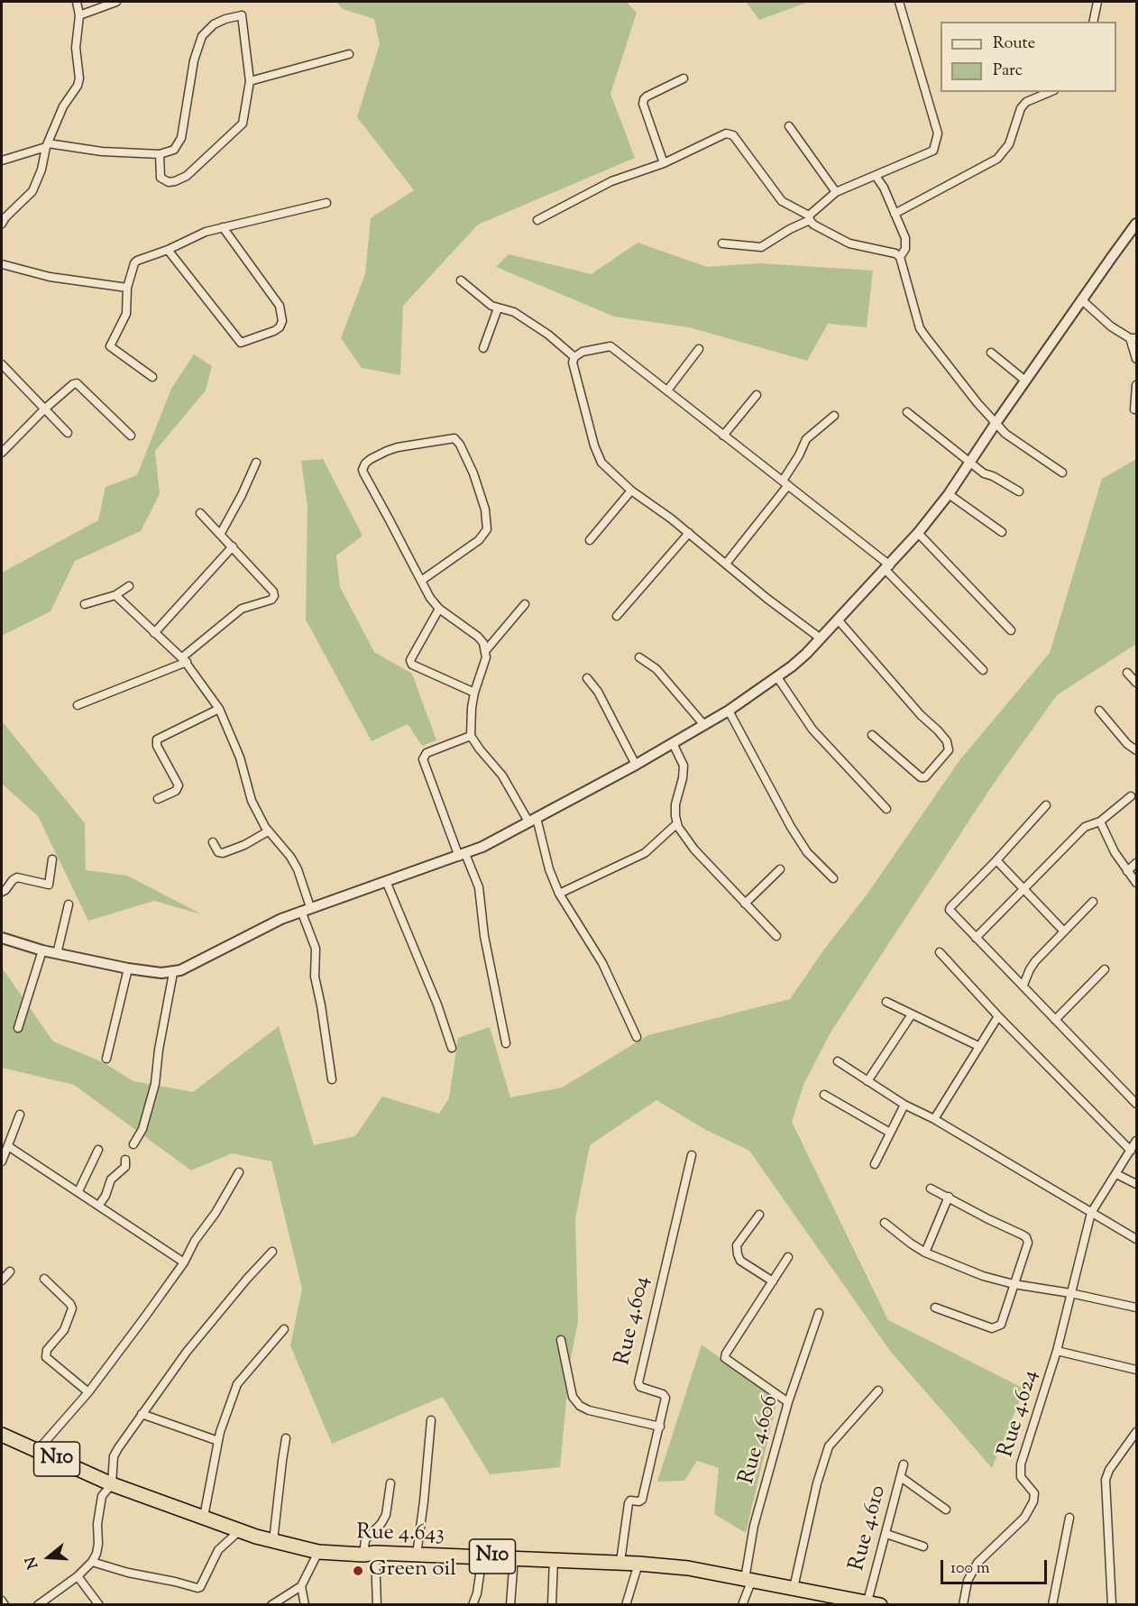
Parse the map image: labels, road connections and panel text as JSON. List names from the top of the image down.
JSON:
{
  "streets": {
    "highway": ["N10", "Rue 4.643"],
    "street": [
      "Rue 4.604",
      "Rue 4.624",
      "Rue 4.606",
      "Rue 4.610"
    ]
  },
  "crossings": [
    ["Rue 4.604", "Rue 4.643"],
    ["Rue 4.606", "Rue 4.643"],
    ["N10", "Rue 4.643"],
    ["Rue 4.610", "Rue 4.643"]
  ],
  "places": ["Green oil"],
  "legend": ["Route", "Parc"],
  "scale_bar": "100 m",
  "north": "left"
}
